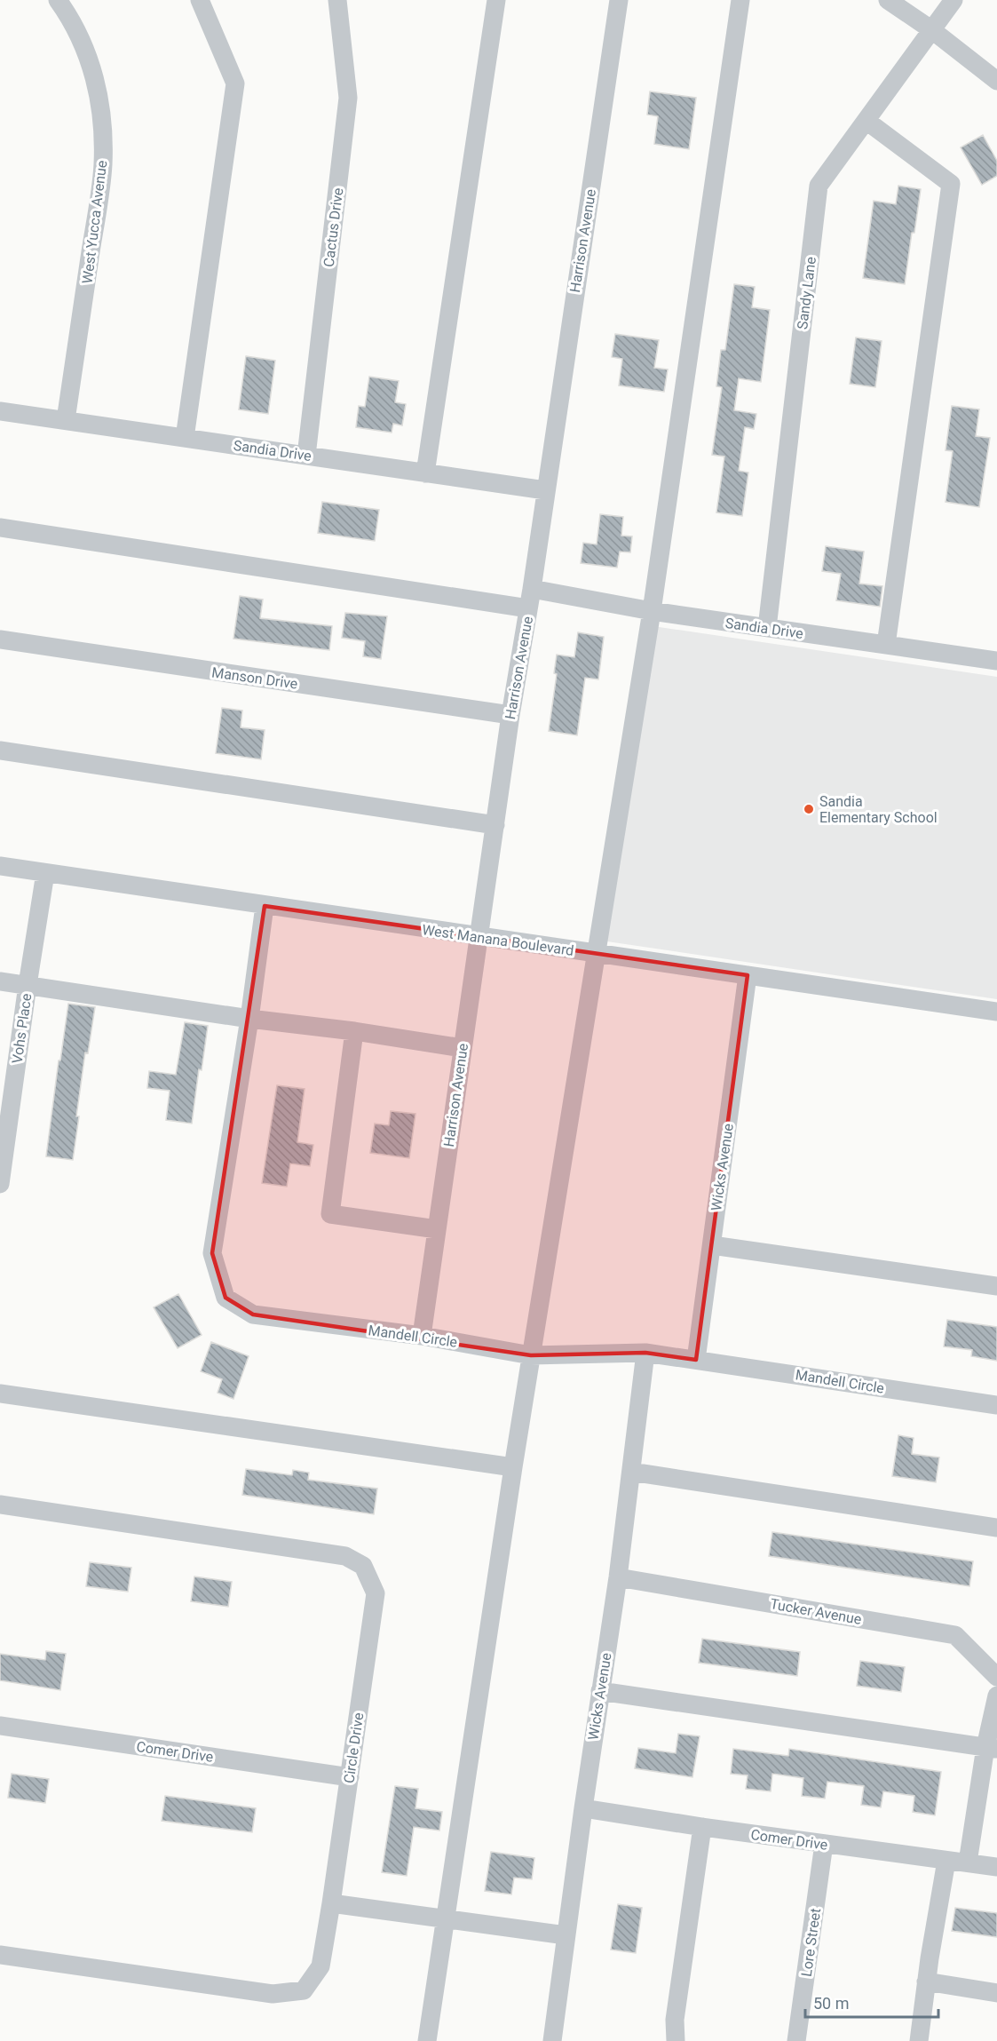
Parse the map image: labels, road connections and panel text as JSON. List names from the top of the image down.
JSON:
{
  "streets": {
    "street": [
      "West Yucca Avenue",
      "Cactus Drive",
      "Harrison Avenue",
      "Sandy Lane",
      "Sandia Drive",
      "Manson Drive",
      "West Manana Boulevard",
      "Vohs Place",
      "Wicks Avenue",
      "Mandell Circle",
      "Tucker Avenue",
      "Circle Drive",
      "Comer Drive",
      "Lore Street"
    ]
  },
  "crossings": [
    ["West Yucca Avenue", "Sandia Drive"],
    ["Cactus Drive", "Sandia Drive"],
    ["Harrison Avenue", "Sandia Drive"],
    ["Harrison Avenue", "Manson Drive"],
    ["Harrison Avenue", "West Manana Boulevard"],
    ["Harrison Avenue", "Mandell Circle"],
    ["Sandy Lane", "Sandia Drive"],
    ["West Manana Boulevard", "Vohs Place"],
    ["West Manana Boulevard", "Wicks Avenue"],
    ["West Manana Boulevard", "Mandell Circle"],
    ["Wicks Avenue", "Mandell Circle"],
    ["Wicks Avenue", "Tucker Avenue"],
    ["Wicks Avenue", "Comer Drive"],
    ["Circle Drive", "Comer Drive"],
    ["Comer Drive", "Lore Street"]
  ],
  "places": ["Sandia Elementary School"],
  "scale_bar": "50 m"
}
